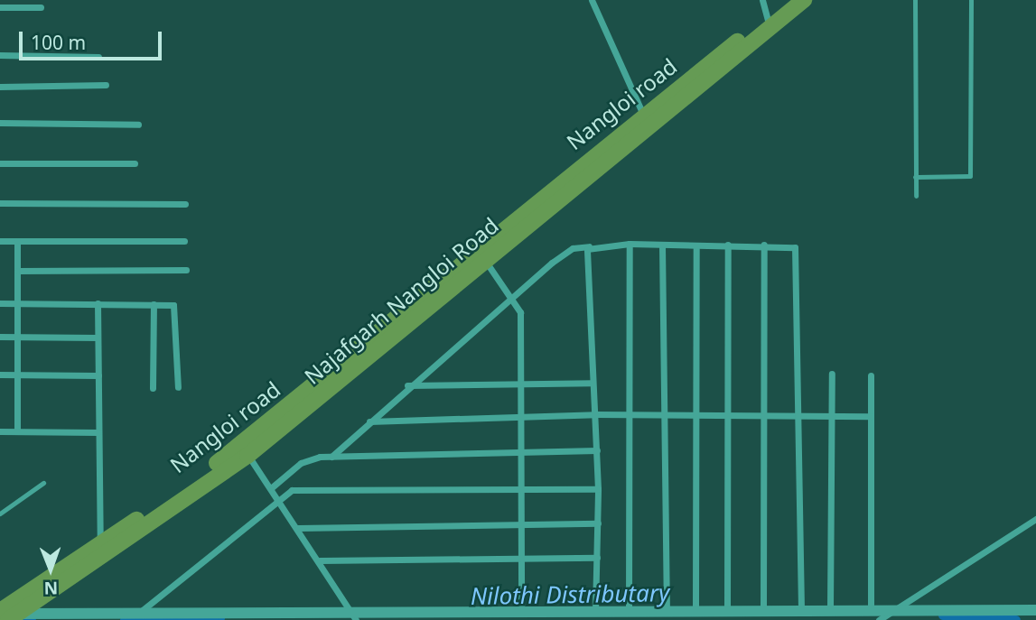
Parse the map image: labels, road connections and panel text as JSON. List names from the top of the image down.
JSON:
{
  "streets": {
    "main road": ["Nangloi road", "Najafgarh Nangloi Road"]
  },
  "crossings": [
    ["Nangloi road", "Najafgarh Nangloi Road"]
  ],
  "water": ["Nilothi Distributary"],
  "scale_bar": "100 m",
  "north": "bottom"
}
